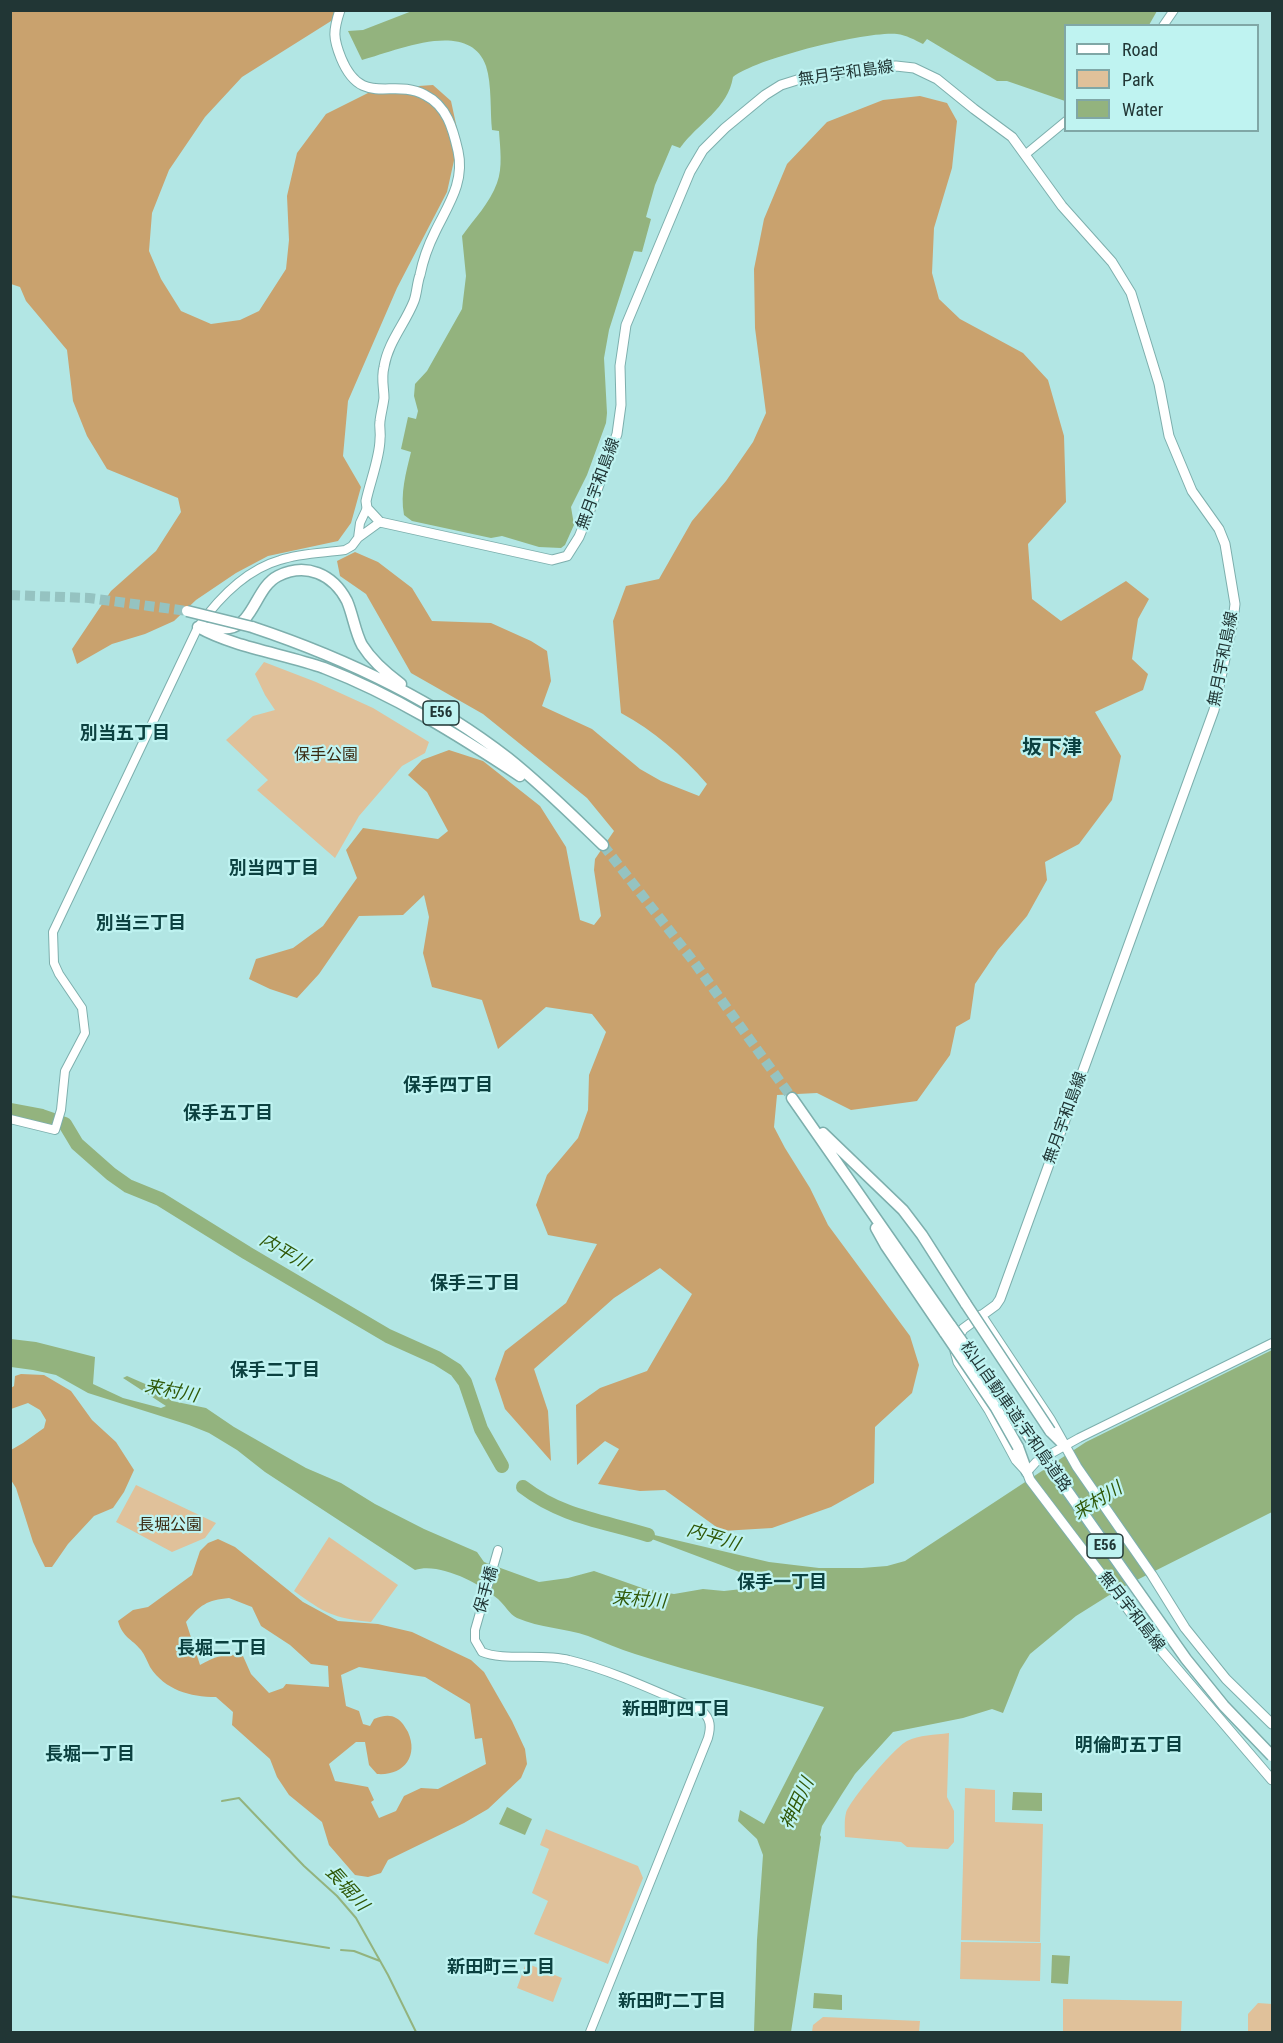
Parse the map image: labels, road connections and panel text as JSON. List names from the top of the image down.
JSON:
{
  "streets": {
    "highway": ["E56", "松山自動車道;宇和島道路"],
    "main road": ["無月宇和島線"],
    "street": ["保手橋"]
  },
  "districts": [
    "別当五丁目",
    "坂下津",
    "別当四丁目",
    "別当三丁目",
    "保手四丁目",
    "保手五丁目",
    "保手三丁目",
    "保手二丁目",
    "保手一丁目",
    "長堀二丁目",
    "新田町四丁目",
    "明倫町五丁目",
    "長堀一丁目",
    "新田町三丁目",
    "新田町二丁目"
  ],
  "water": [
    "内平川",
    "来村川",
    "神田川",
    "長堀川"
  ],
  "parks": ["保手公園", "長堀公園"],
  "legend": ["Road", "Park", "Water"]
}
